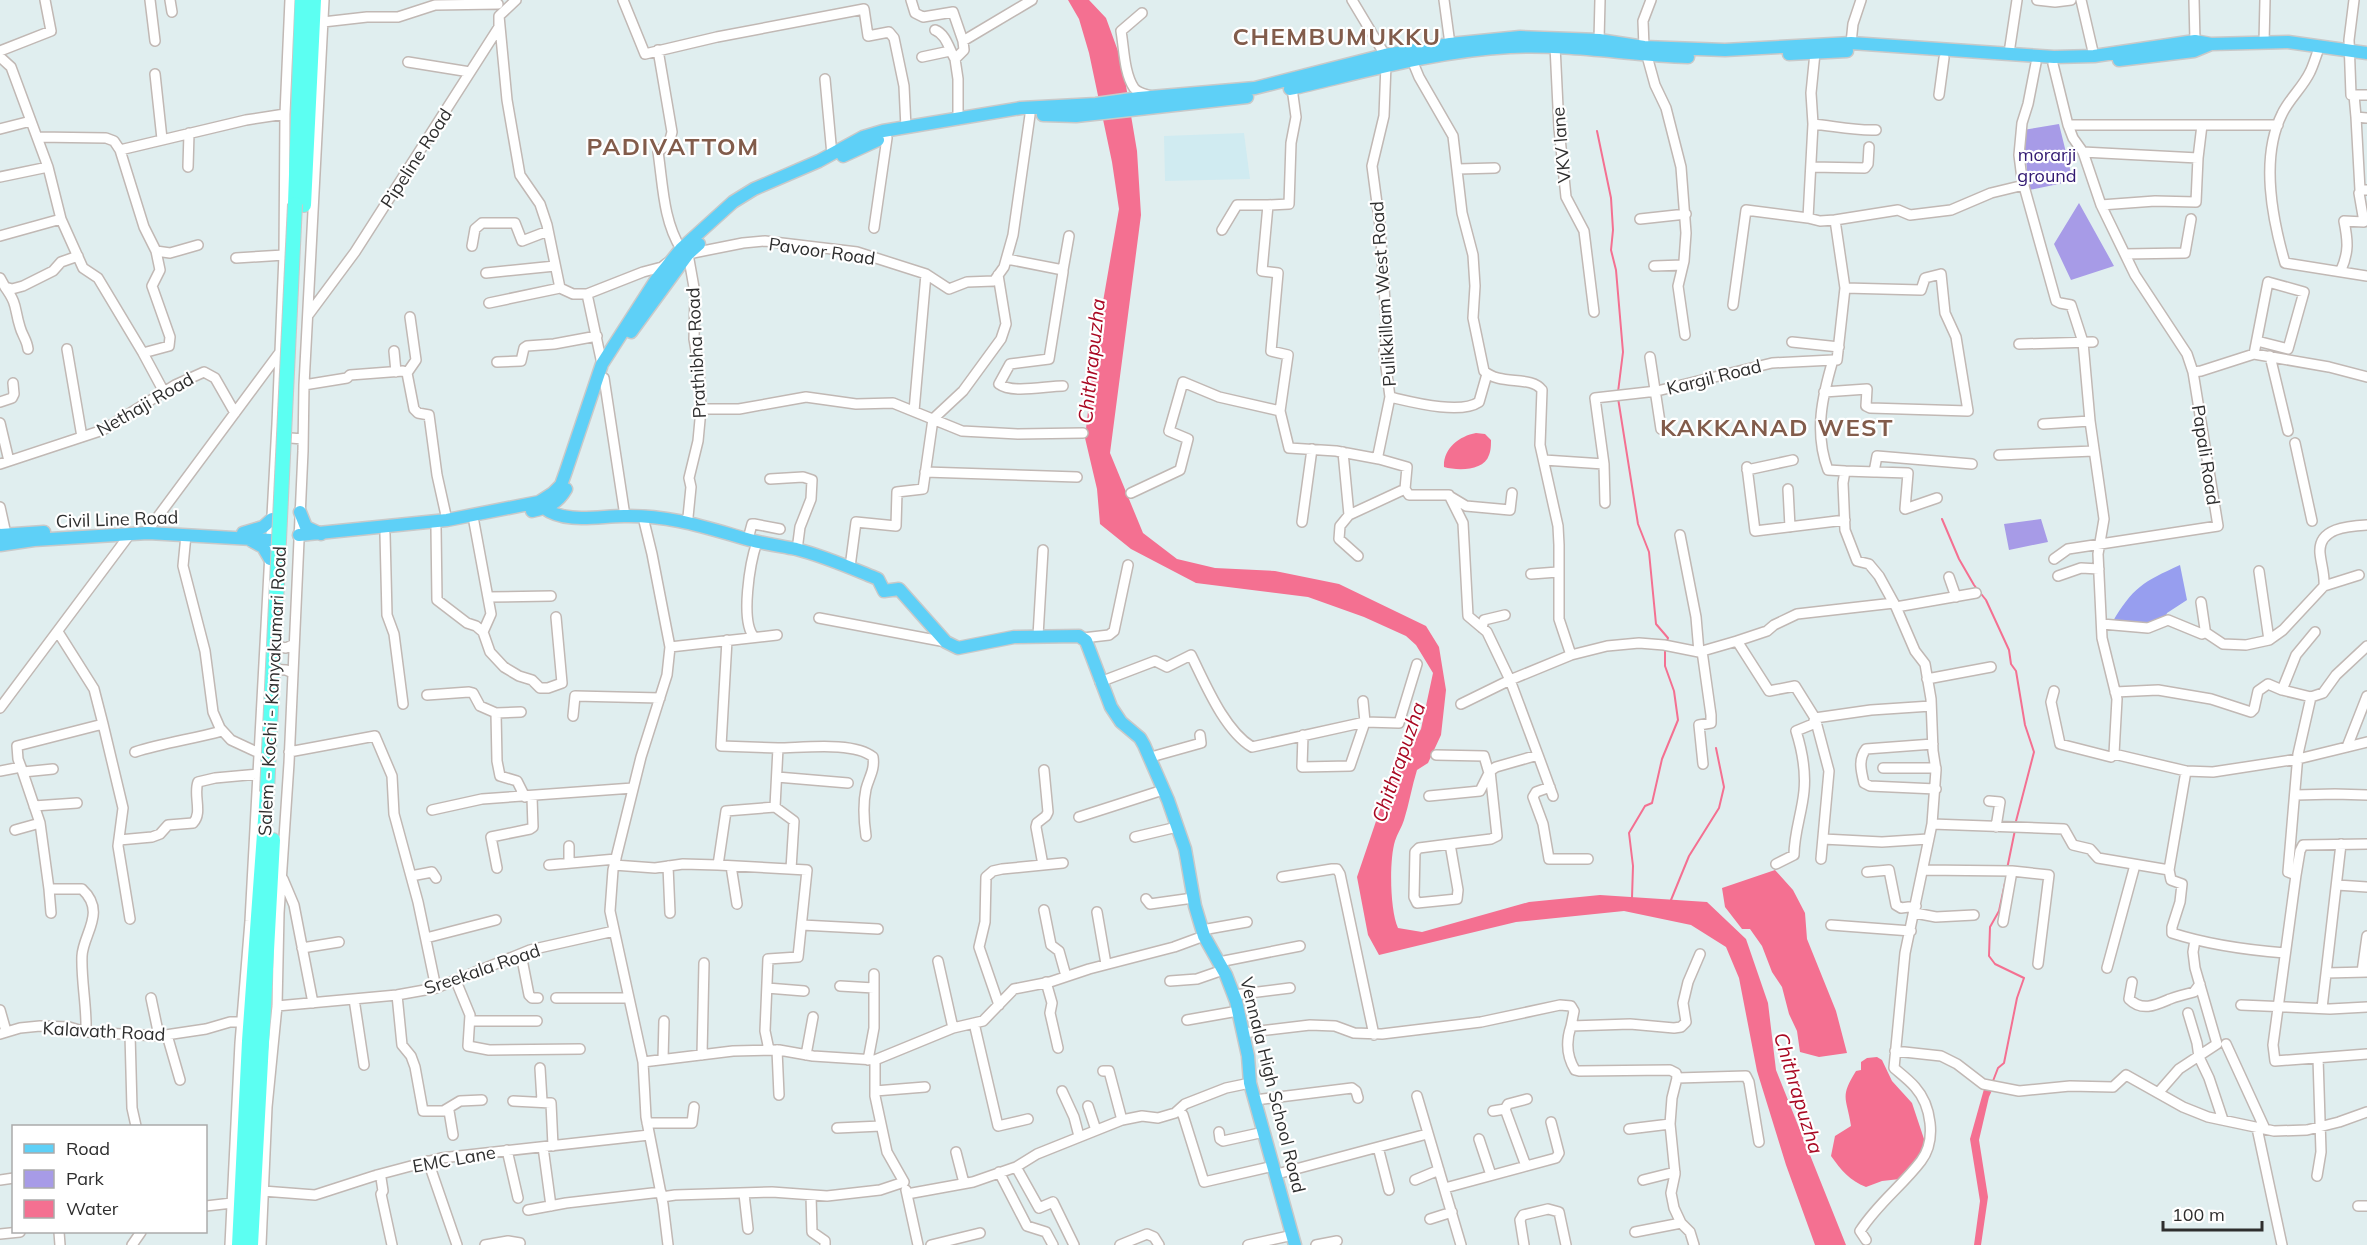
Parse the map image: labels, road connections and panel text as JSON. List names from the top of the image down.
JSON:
{
  "streets": {
    "highway": ["Salem - Kochi - Kanyakumari Road"],
    "main road": ["Civil Line Road", "Vennala High School Road"],
    "street": [
      "VKV lane",
      "Pipeline Road",
      "Pavoor Road",
      "Pulikkillam West Road",
      "Prathibha Road",
      "Kargil Road",
      "Nethaji Road",
      "Papali Road",
      "Sreekala Road",
      "Kalavath Road",
      "EMC Lane"
    ]
  },
  "crossings": [
    ["Pipeline Road", "Salem - Kochi - Kanyakumari Road"],
    ["Pavoor Road", "Prathibha Road"],
    ["Civil Line Road", "Salem - Kochi - Kanyakumari Road"],
    ["Salem - Kochi - Kanyakumari Road", "EMC Lane"]
  ],
  "districts": ["CHEMBUMUKKU", "PADIVATTOM", "KAKKANAD WEST"],
  "water": ["Chithrapuzha"],
  "parks": ["morarji ground"],
  "legend": ["Road", "Park", "Water"],
  "scale_bar": "100 m"
}
